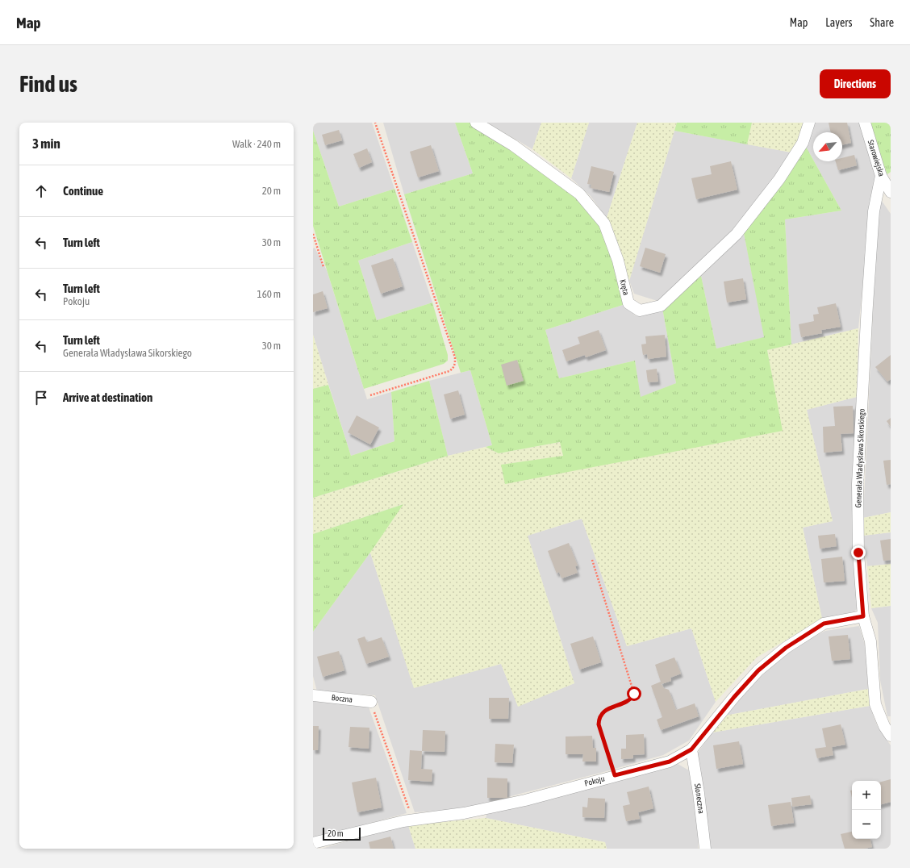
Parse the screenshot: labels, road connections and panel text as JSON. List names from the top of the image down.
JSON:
{
  "streets": {
    "street": [
      "Starowiejska",
      "Kręta",
      "Generała Władysława Sikorskiego",
      "Boczna",
      "Pokoju",
      "Słoneczna"
    ]
  },
  "crossings": [
    ["Starowiejska", "Generała Władysława Sikorskiego"],
    ["Generała Władysława Sikorskiego", "Pokoju"],
    ["Pokoju", "Słoneczna"]
  ],
  "scale_bar": "20 m",
  "north": "bottom left",
  "page": {
    "header": "Map",
    "nav": ["Map", "Layers", "Share"],
    "buttons": "Directions",
    "title": "Find us",
    "heading": ["3 min", "Walk · 240 m"],
    "list": [
      ["Continue", "20 m"],
      ["Turn left", "30 m"],
      ["Turn left", "Pokoju", "160 m"],
      ["Turn left", "Generała Władysława Sikorskiego", "30 m"],
      "Arrive at destination"
    ],
    "map_buttons": ["+", "−"],
    "scale": "20 m"
  }
}
